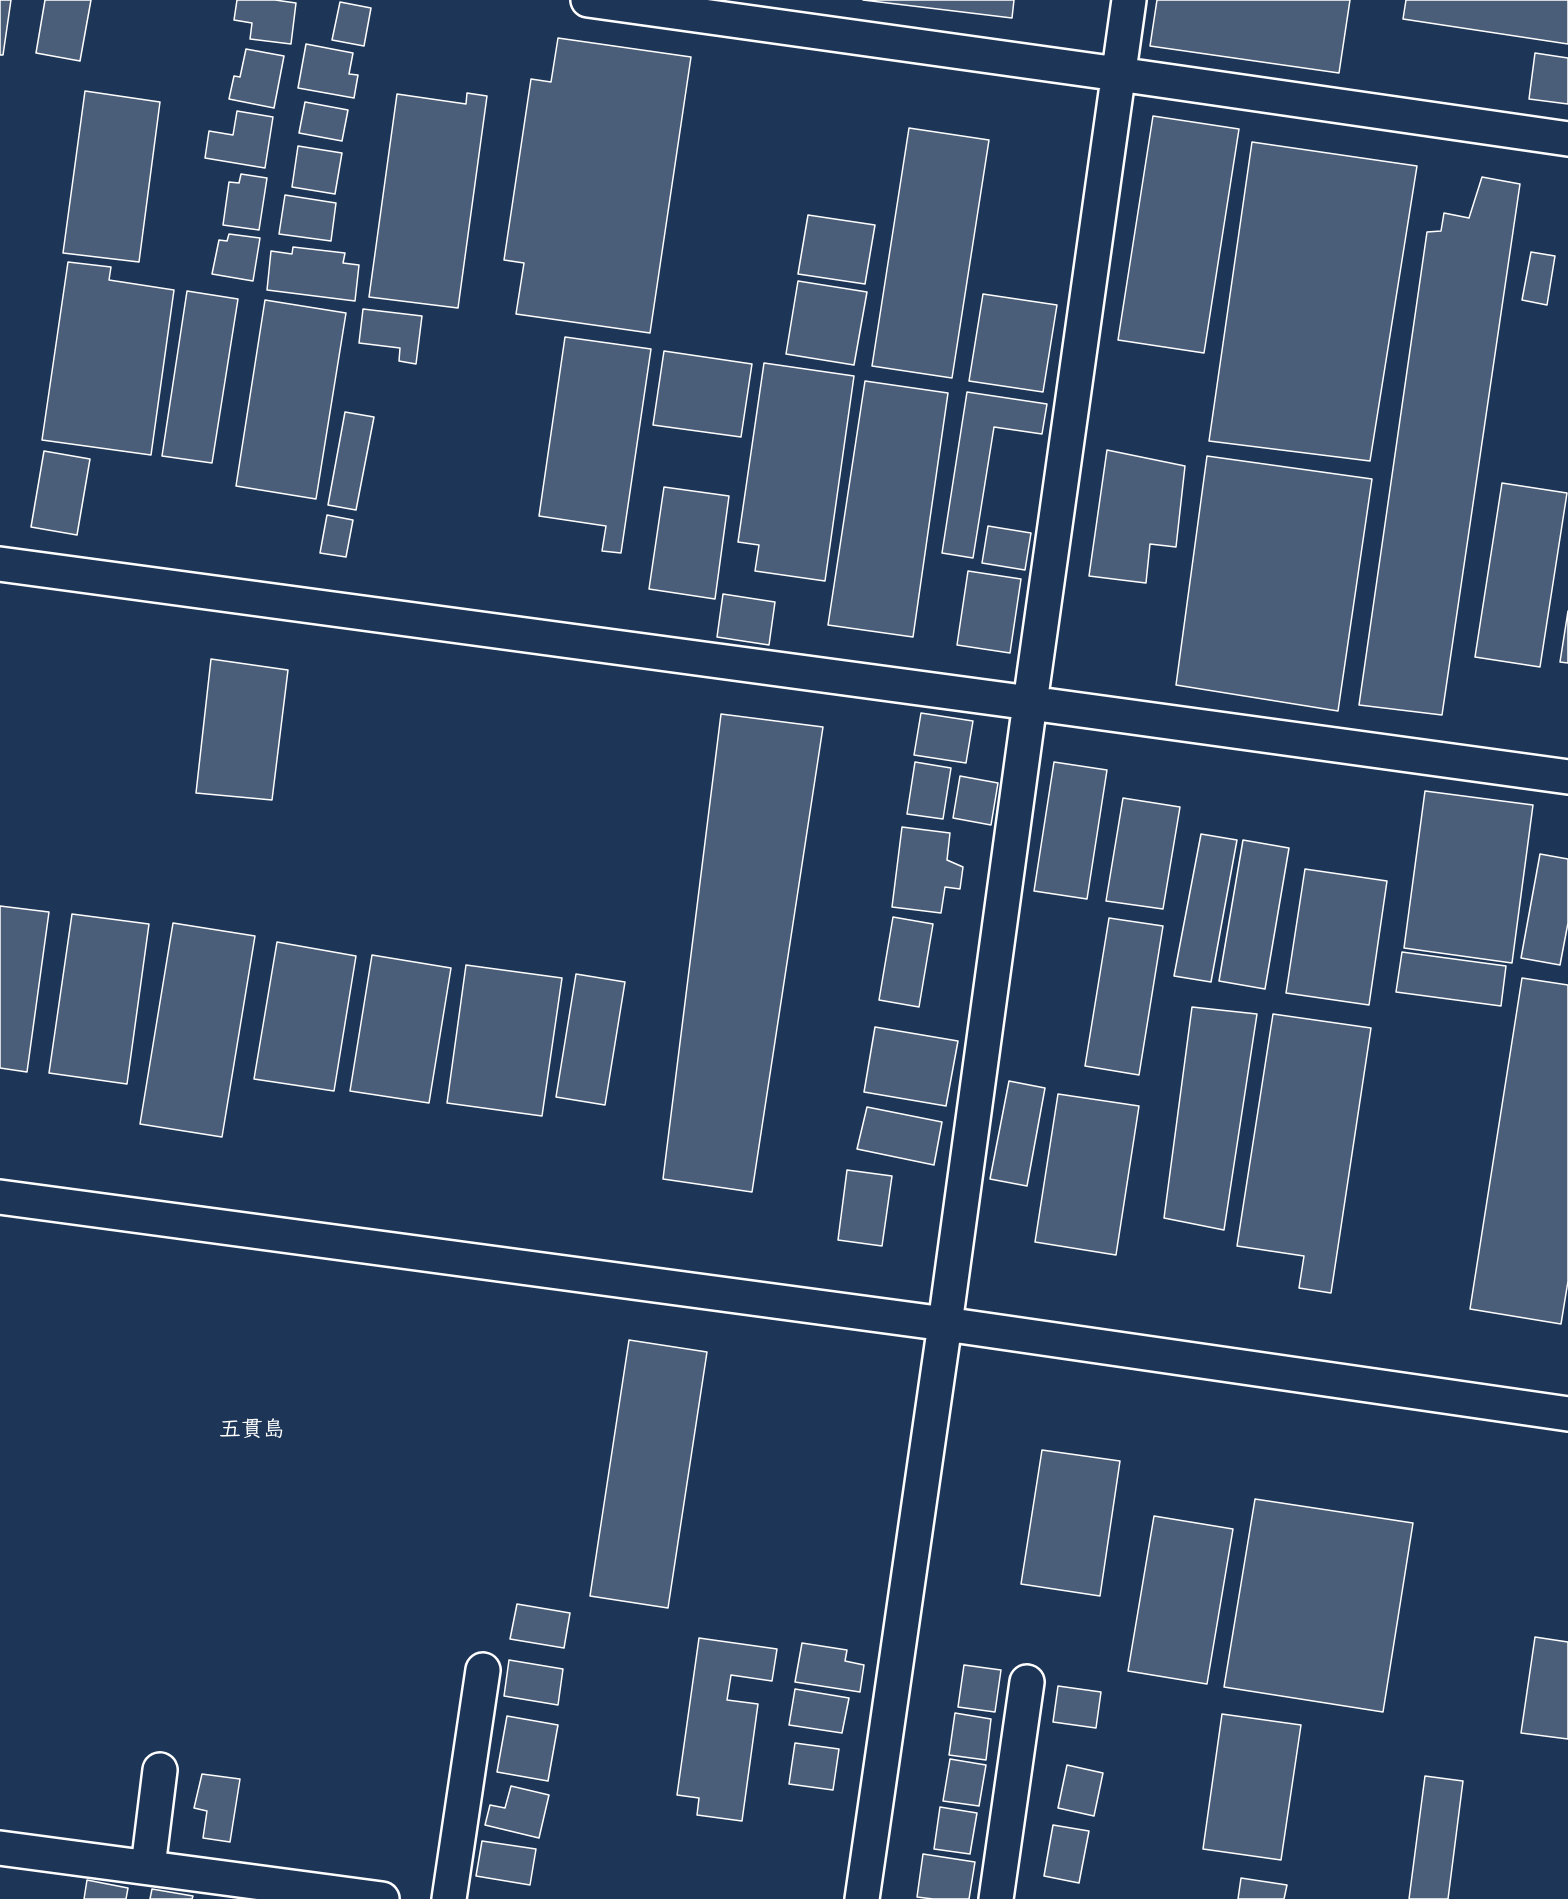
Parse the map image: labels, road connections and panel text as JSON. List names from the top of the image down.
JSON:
{
  "districts": ["五貫島"]
}
